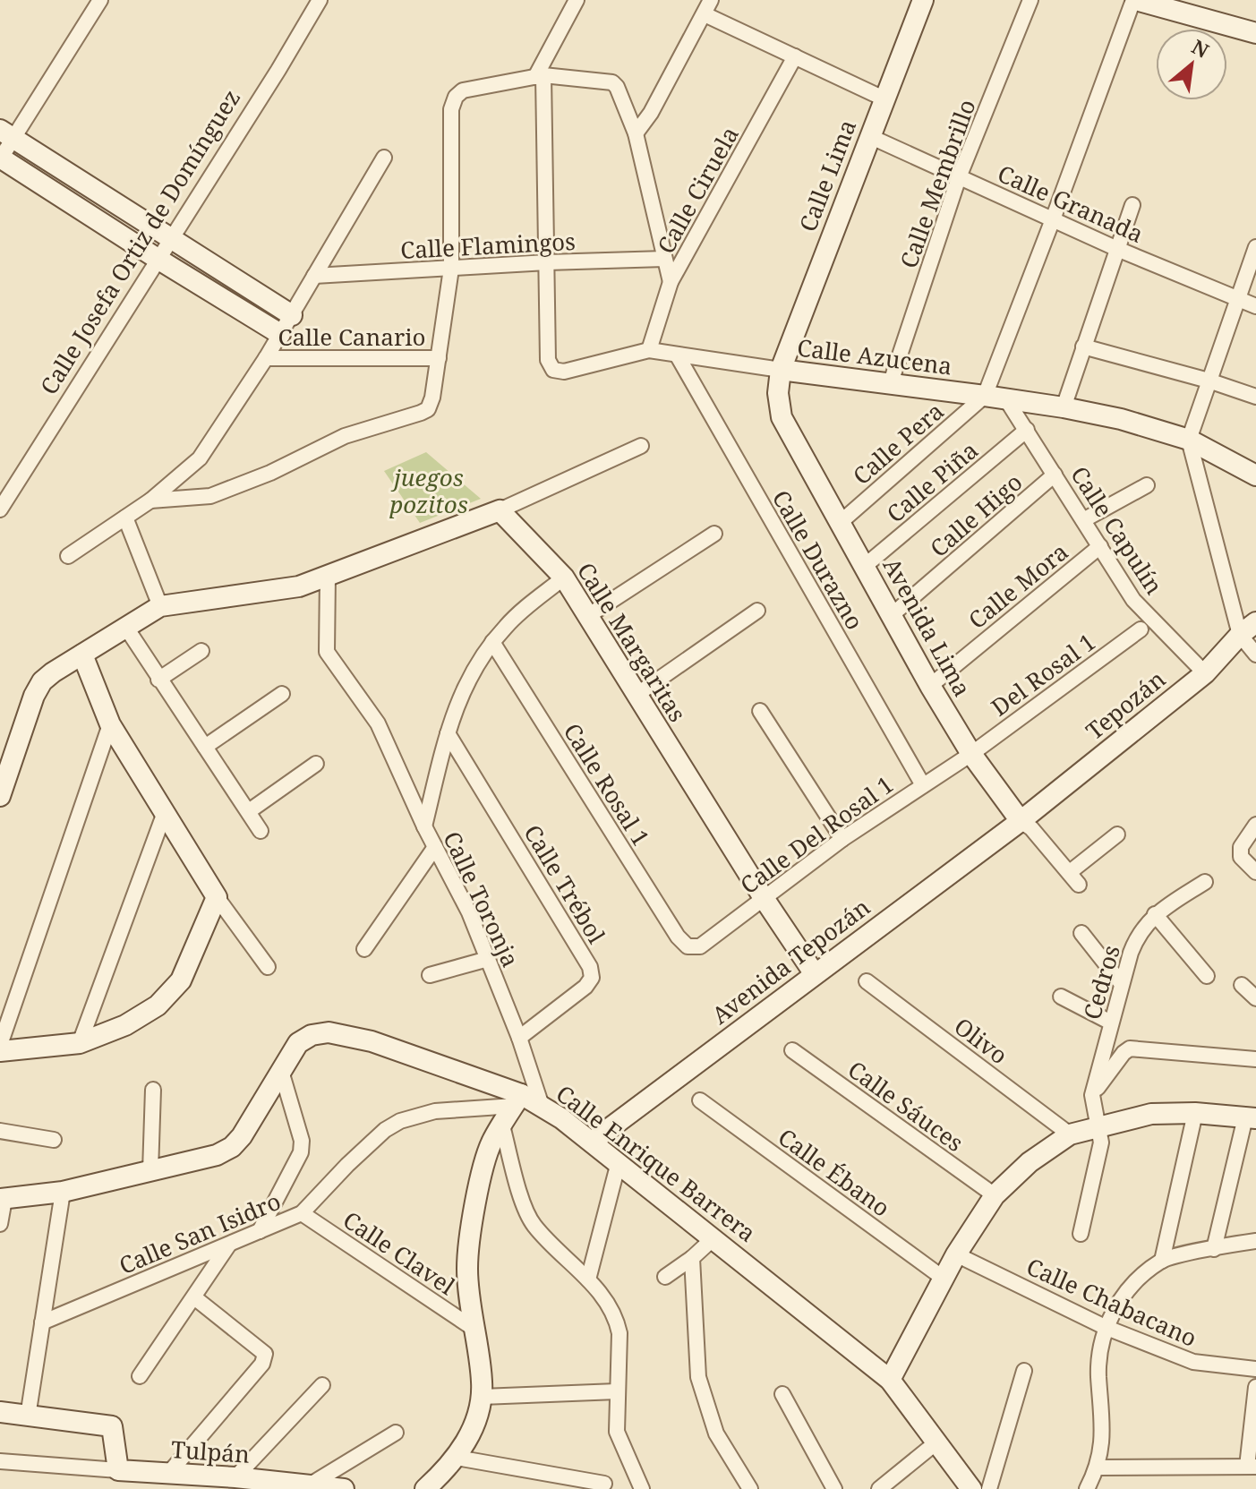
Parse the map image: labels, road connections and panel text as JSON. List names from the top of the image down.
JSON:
{
  "streets": {
    "street": [
      "Calle Lima",
      "Calle Membrillo",
      "Calle Ciruela",
      "Calle Granada",
      "Calle Josefa Ortiz de Domínguez",
      "Calle Flamingos",
      "Calle Canario",
      "Calle Azucena",
      "Calle Pera",
      "Calle Piña",
      "Calle Higo",
      "Calle Capulín",
      "Calle Durazno",
      "Calle Mora",
      "Avenida Lima",
      "Calle Margaritas",
      "Del Rosal 1",
      "Tepozán",
      "Calle Rosal 1",
      "Calle Del Rosal 1",
      "Calle Trébol",
      "Calle Toronja",
      "Avenida Tepozán",
      "Cedros",
      "Olivo",
      "Calle Sáuces",
      "Calle Enrique Barrera",
      "Calle Ébano",
      "Calle San Isidro",
      "Calle Clavel",
      "Calle Chabacano",
      "Tulpán"
    ]
  },
  "crossings": [
    ["Calle Lima", "Calle Granada"],
    ["Calle Lima", "Calle Azucena"],
    ["Calle Lima", "Avenida Lima"],
    ["Calle Membrillo", "Calle Granada"],
    ["Calle Membrillo", "Calle Azucena"],
    ["Calle Ciruela", "Calle Azucena"],
    ["Calle Flamingos", "Calle Azucena"],
    ["Calle Azucena", "Calle Pera"],
    ["Calle Azucena", "Calle Capulín"],
    ["Calle Azucena", "Calle Durazno"],
    ["Calle Azucena", "Avenida Lima"],
    ["Calle Pera", "Avenida Lima"],
    ["Calle Piña", "Calle Capulín"],
    ["Calle Piña", "Avenida Lima"],
    ["Calle Higo", "Calle Capulín"],
    ["Calle Higo", "Avenida Lima"],
    ["Calle Capulín", "Calle Mora"],
    ["Calle Capulín", "Tepozán"],
    ["Calle Durazno", "Calle Del Rosal 1"],
    ["Calle Mora", "Avenida Lima"],
    ["Avenida Lima", "Del Rosal 1"],
    ["Avenida Lima", "Tepozán"],
    ["Avenida Lima", "Calle Del Rosal 1"],
    ["Avenida Lima", "Avenida Tepozán"],
    ["Calle Margaritas", "Calle Del Rosal 1"],
    ["Calle Margaritas", "Calle Toronja"],
    ["Calle Margaritas", "Avenida Tepozán"],
    ["Del Rosal 1", "Calle Del Rosal 1"],
    ["Tepozán", "Avenida Tepozán"],
    ["Calle Rosal 1", "Calle Del Rosal 1"],
    ["Calle Rosal 1", "Calle Toronja"],
    ["Calle Trébol", "Calle Toronja"],
    ["Calle Toronja", "Calle Enrique Barrera"],
    ["Avenida Tepozán", "Calle Enrique Barrera"],
    ["Calle Enrique Barrera", "Calle San Isidro"],
    ["Calle San Isidro", "Calle Clavel"]
  ],
  "parks": ["juegos pozitos"],
  "north": "top right"
}
